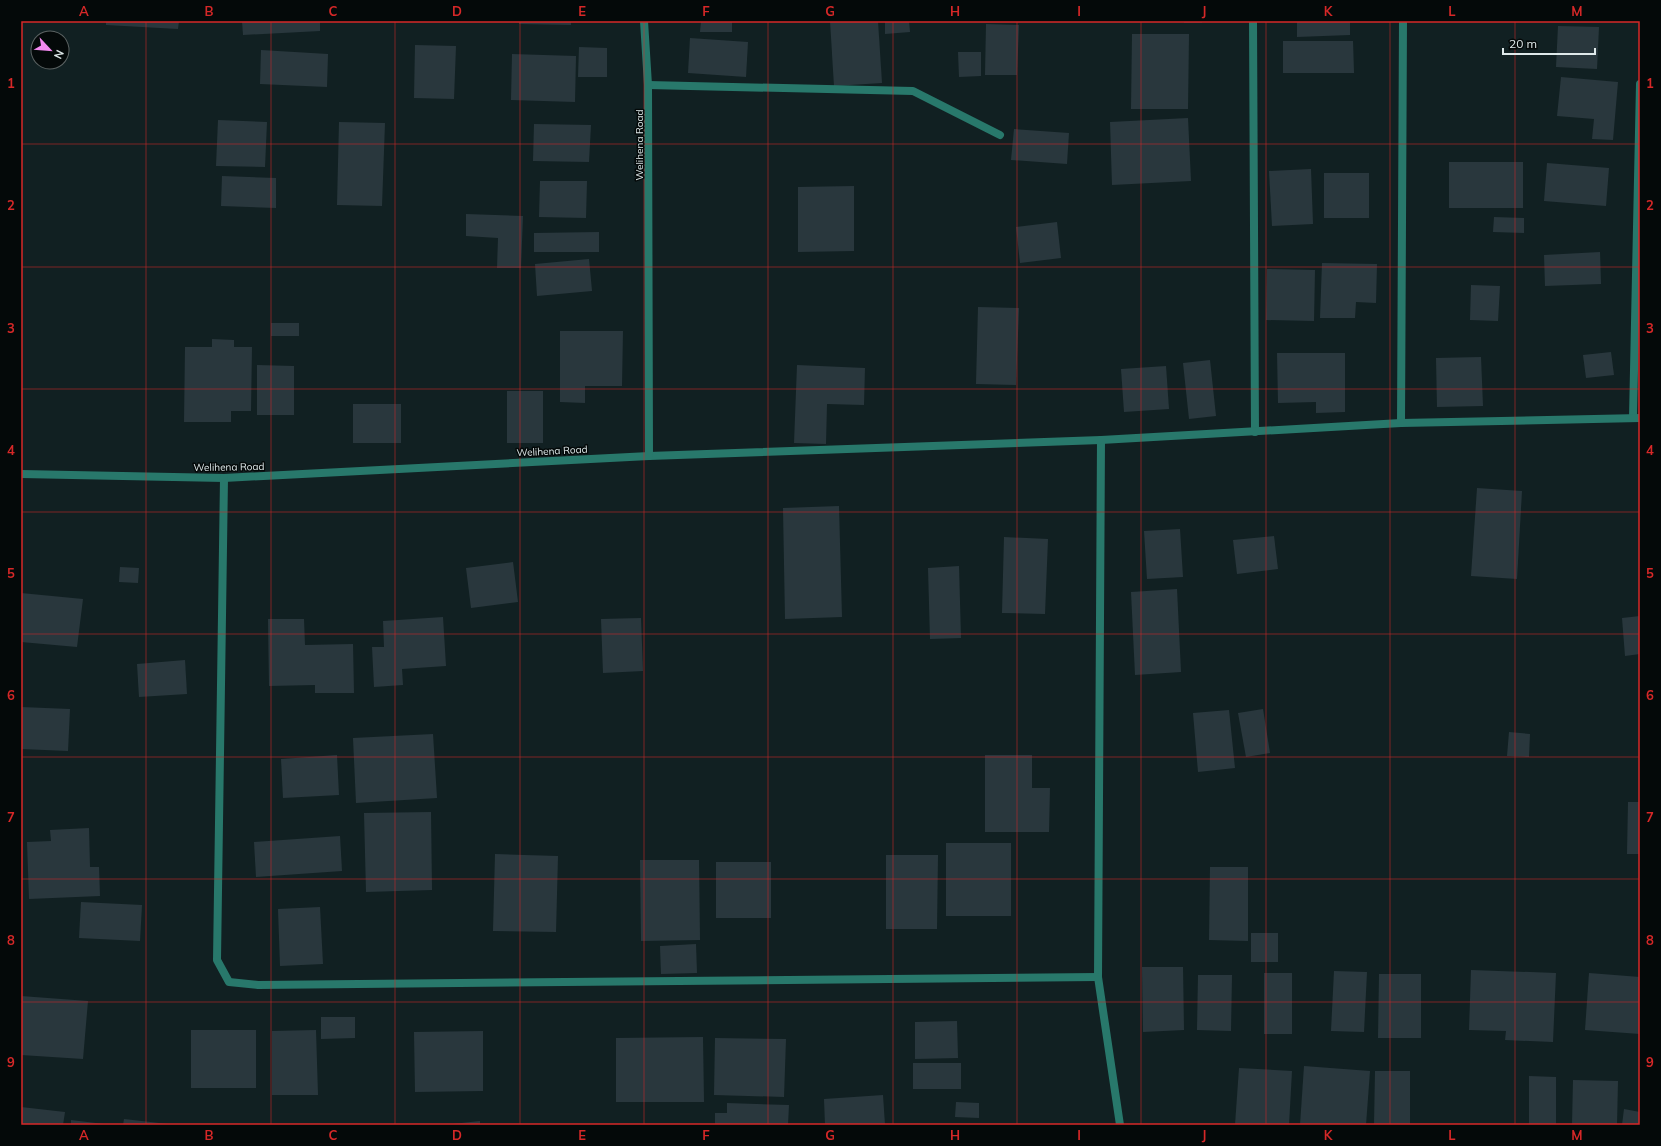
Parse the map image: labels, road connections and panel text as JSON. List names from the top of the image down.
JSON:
{
  "streets": {
    "street": ["Welihena Road"]
  },
  "scale_bar": "20 m",
  "north": "bottom right",
  "grid": {
    "columns": [
      "A",
      "B",
      "C",
      "D",
      "E",
      "F",
      "G",
      "H",
      "I",
      "J",
      "K",
      "L",
      "M"
    ],
    "rows": [
      "1",
      "2",
      "3",
      "4",
      "5",
      "6",
      "7",
      "8",
      "9"
    ]
  }
}
